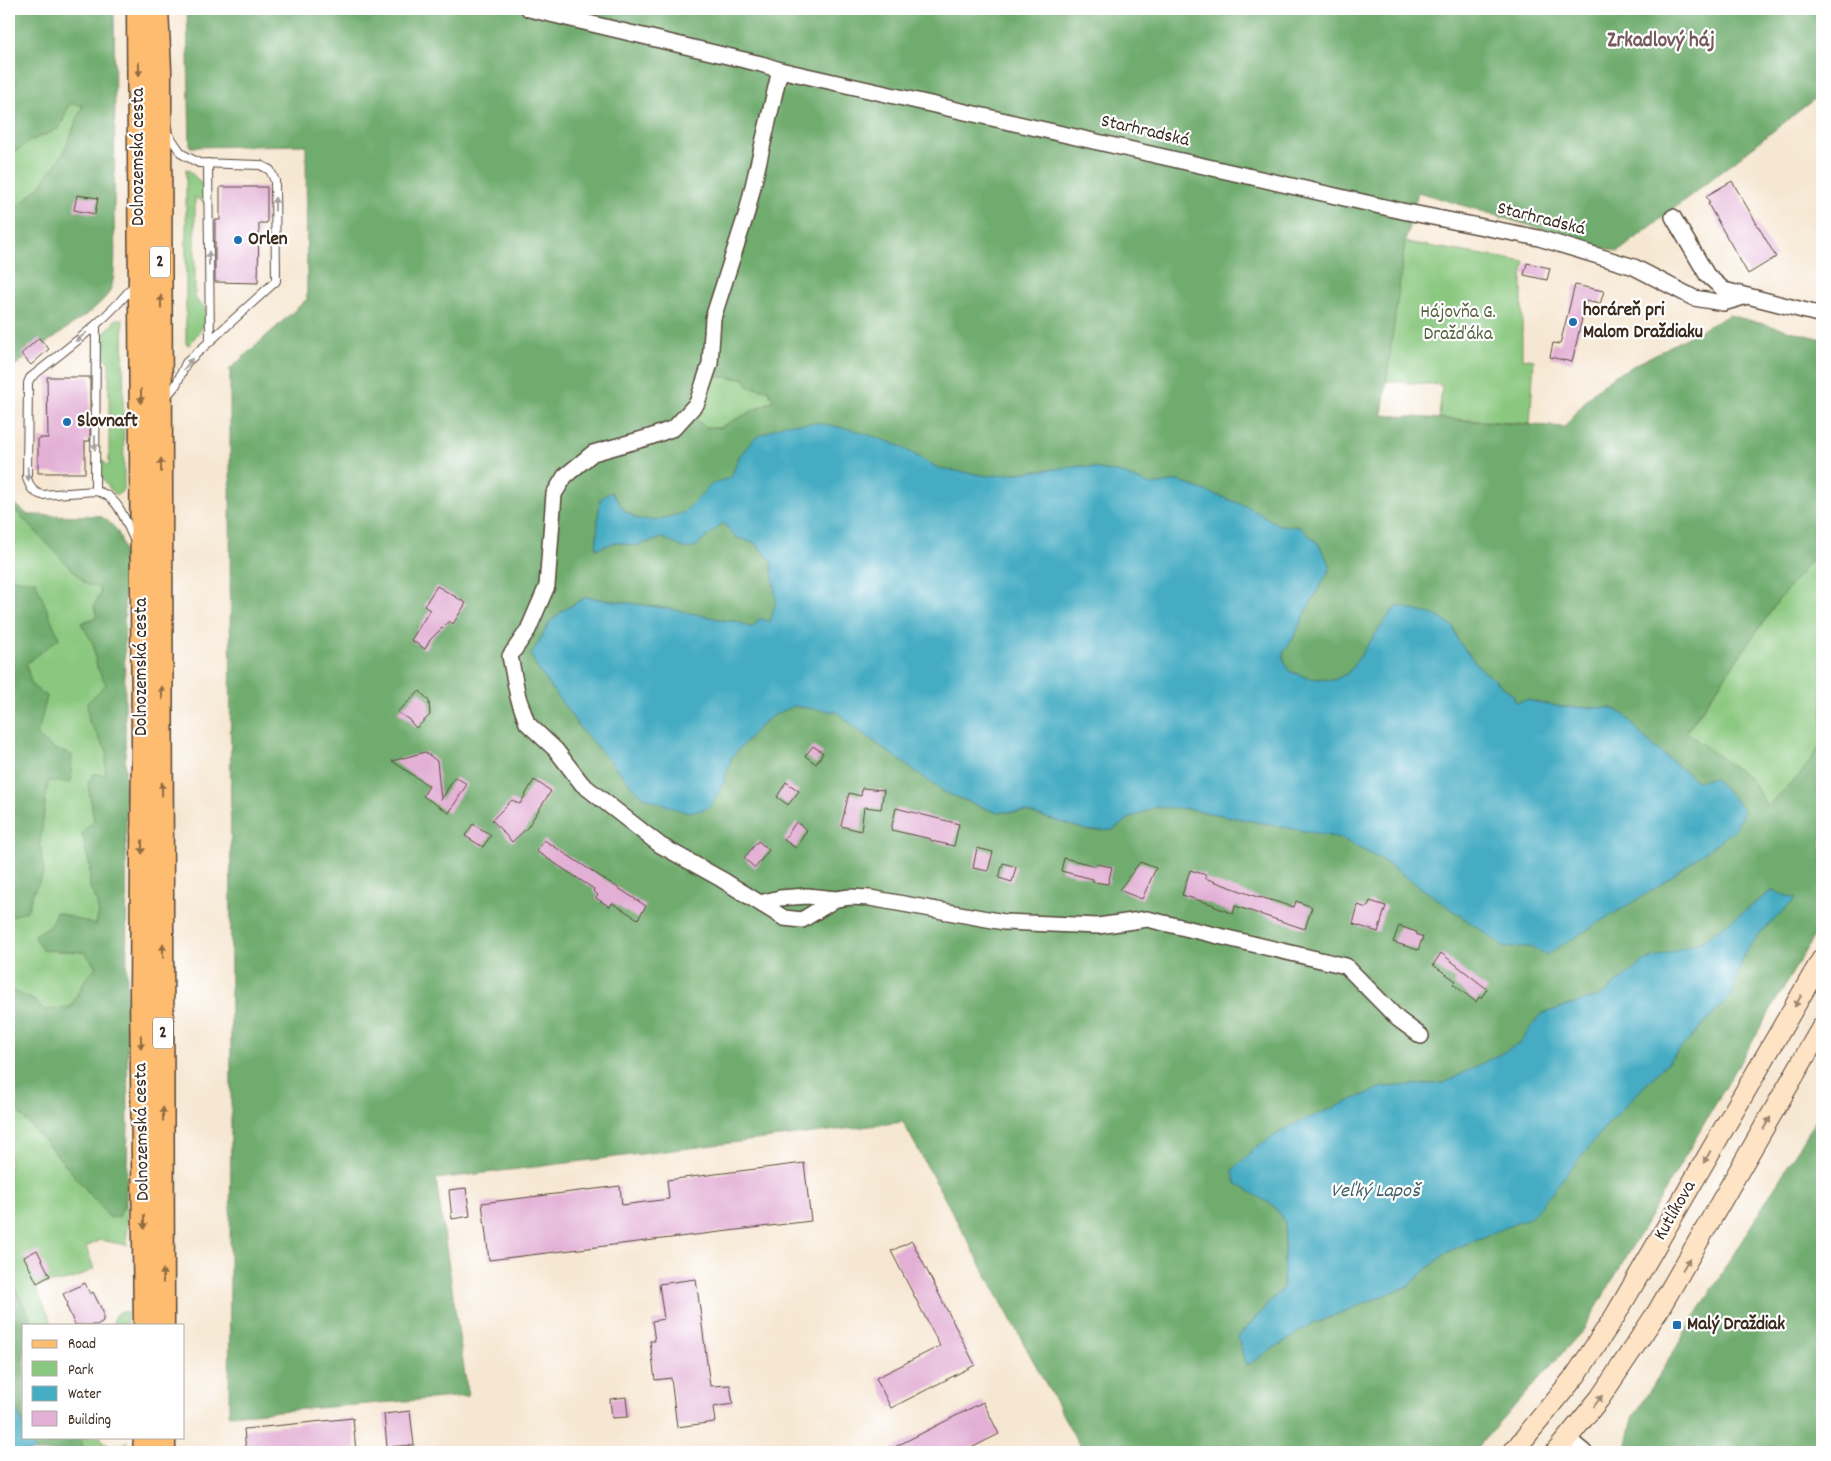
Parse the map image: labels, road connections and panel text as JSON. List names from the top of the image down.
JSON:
{
  "streets": {
    "main road": ["Dolnozemská cesta", "2", "Kutlíkova"],
    "street": ["Starhradská"]
  },
  "districts": ["Zrkadlový háj"],
  "water": ["Veľký Lapoš"],
  "parks": ["Hájovňa G. Dražďáka"],
  "places": {
    "other": ["Orlen", "horáreň pri Malom Draždiaku", "Slovnaft"],
    "transit": ["Malý Draždiak"]
  },
  "legend": [
    "Road",
    "Park",
    "Water",
    "Building"
  ]
}
